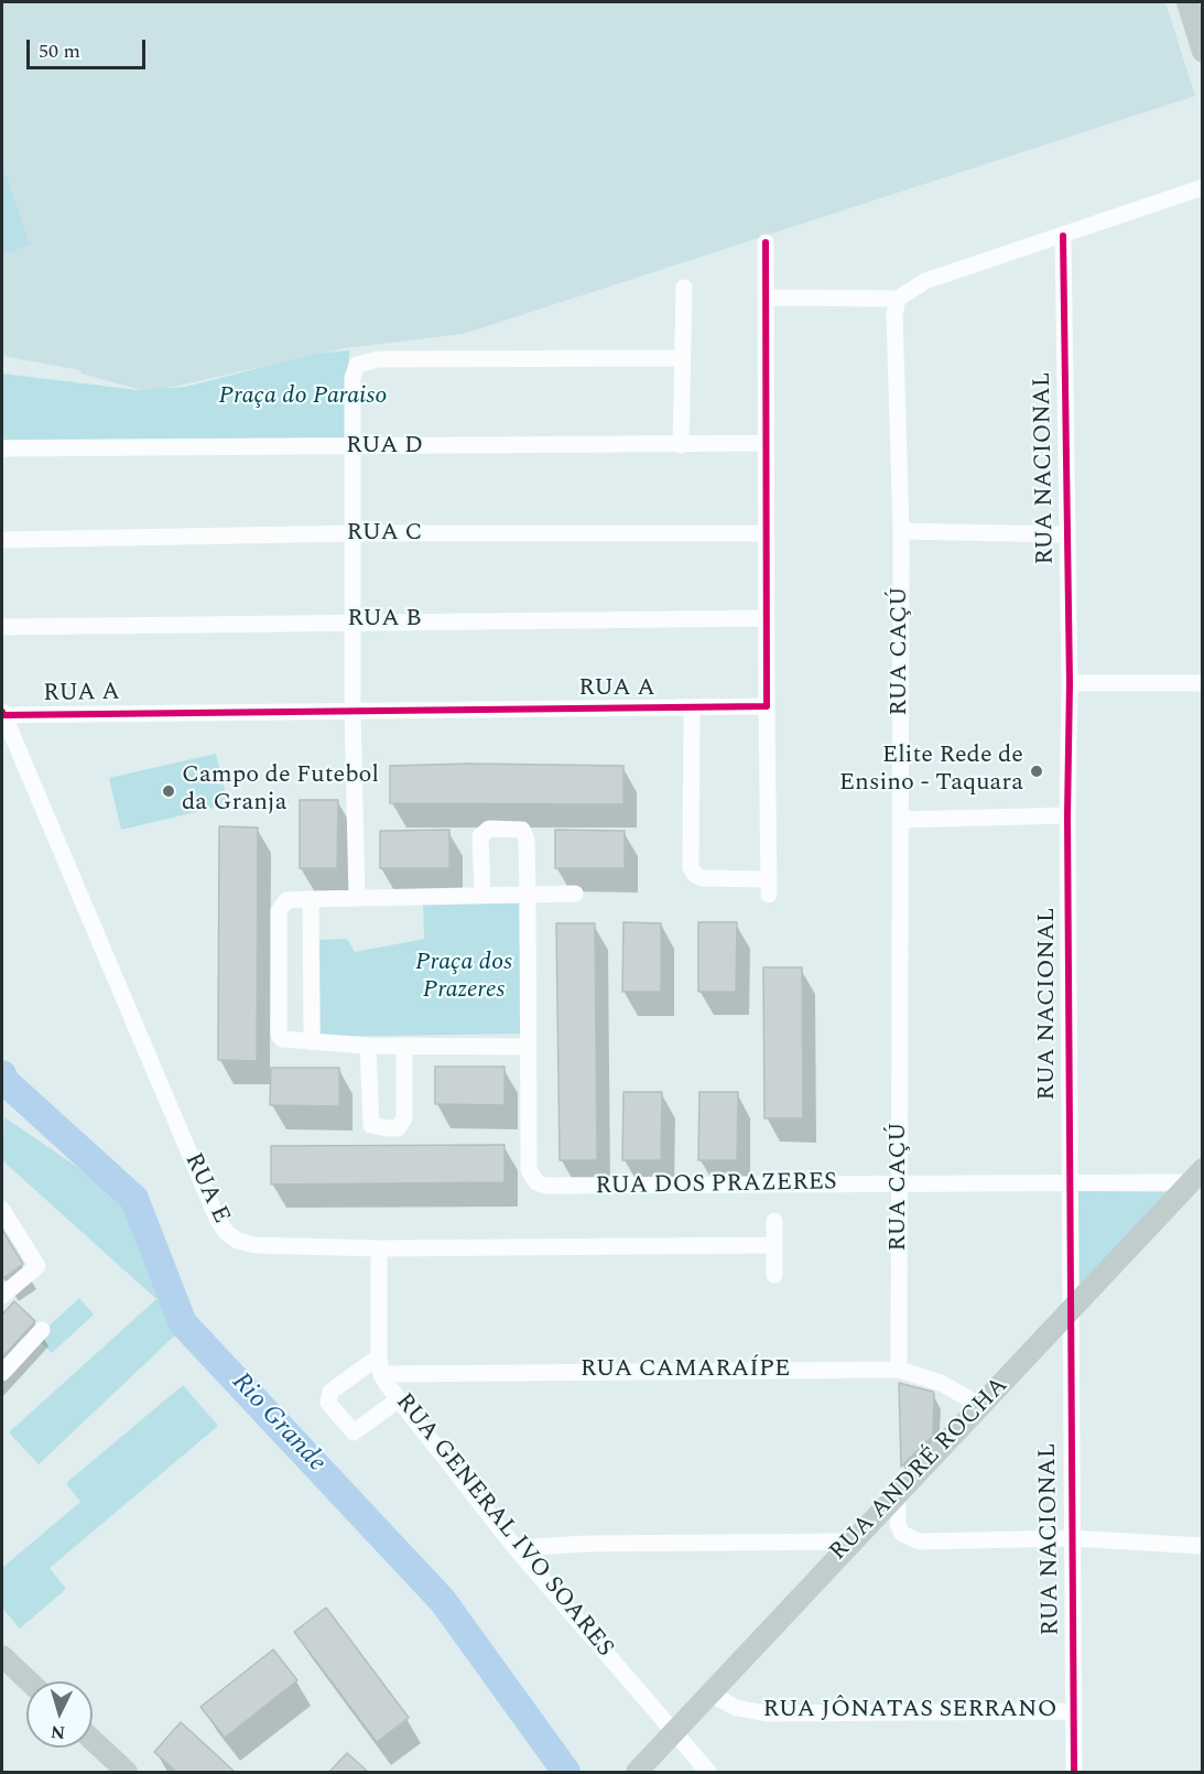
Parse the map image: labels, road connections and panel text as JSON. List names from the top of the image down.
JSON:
{
  "streets": {
    "main road": ["RUA ANDRÉ ROCHA"],
    "street": [
      "RUA D",
      "RUA NACIONAL",
      "RUA C",
      "RUA B",
      "RUA CAÇÚ",
      "RUA A",
      "RUA DOS PRAZERES",
      "RUA E",
      "RUA CAMARAÍPE",
      "RUA GENERAL IVO SOARES",
      "RUA JÔNATAS SERRANO"
    ]
  },
  "crossings": [
    ["RUA NACIONAL", "RUA DOS PRAZERES"],
    ["RUA NACIONAL", "RUA ANDRÉ ROCHA"],
    ["RUA NACIONAL", "RUA JÔNATAS SERRANO"],
    ["RUA CAÇÚ", "RUA DOS PRAZERES"],
    ["RUA CAÇÚ", "RUA CAMARAÍPE"],
    ["RUA A", "RUA E"],
    ["RUA DOS PRAZERES", "RUA ANDRÉ ROCHA"],
    ["RUA CAMARAÍPE", "RUA ANDRÉ ROCHA"],
    ["RUA CAMARAÍPE", "RUA GENERAL IVO SOARES"],
    ["RUA ANDRÉ ROCHA", "RUA GENERAL IVO SOARES"],
    ["RUA ANDRÉ ROCHA", "RUA JÔNATAS SERRANO"]
  ],
  "water": ["Rio Grande"],
  "parks": ["Praça do Paraiso", "Praça dos Prazeres"],
  "places": ["Elite Rede de Ensino - Taquara", "Campo de Futebol da Granja"],
  "scale_bar": "50 m",
  "north": "bottom"
}
